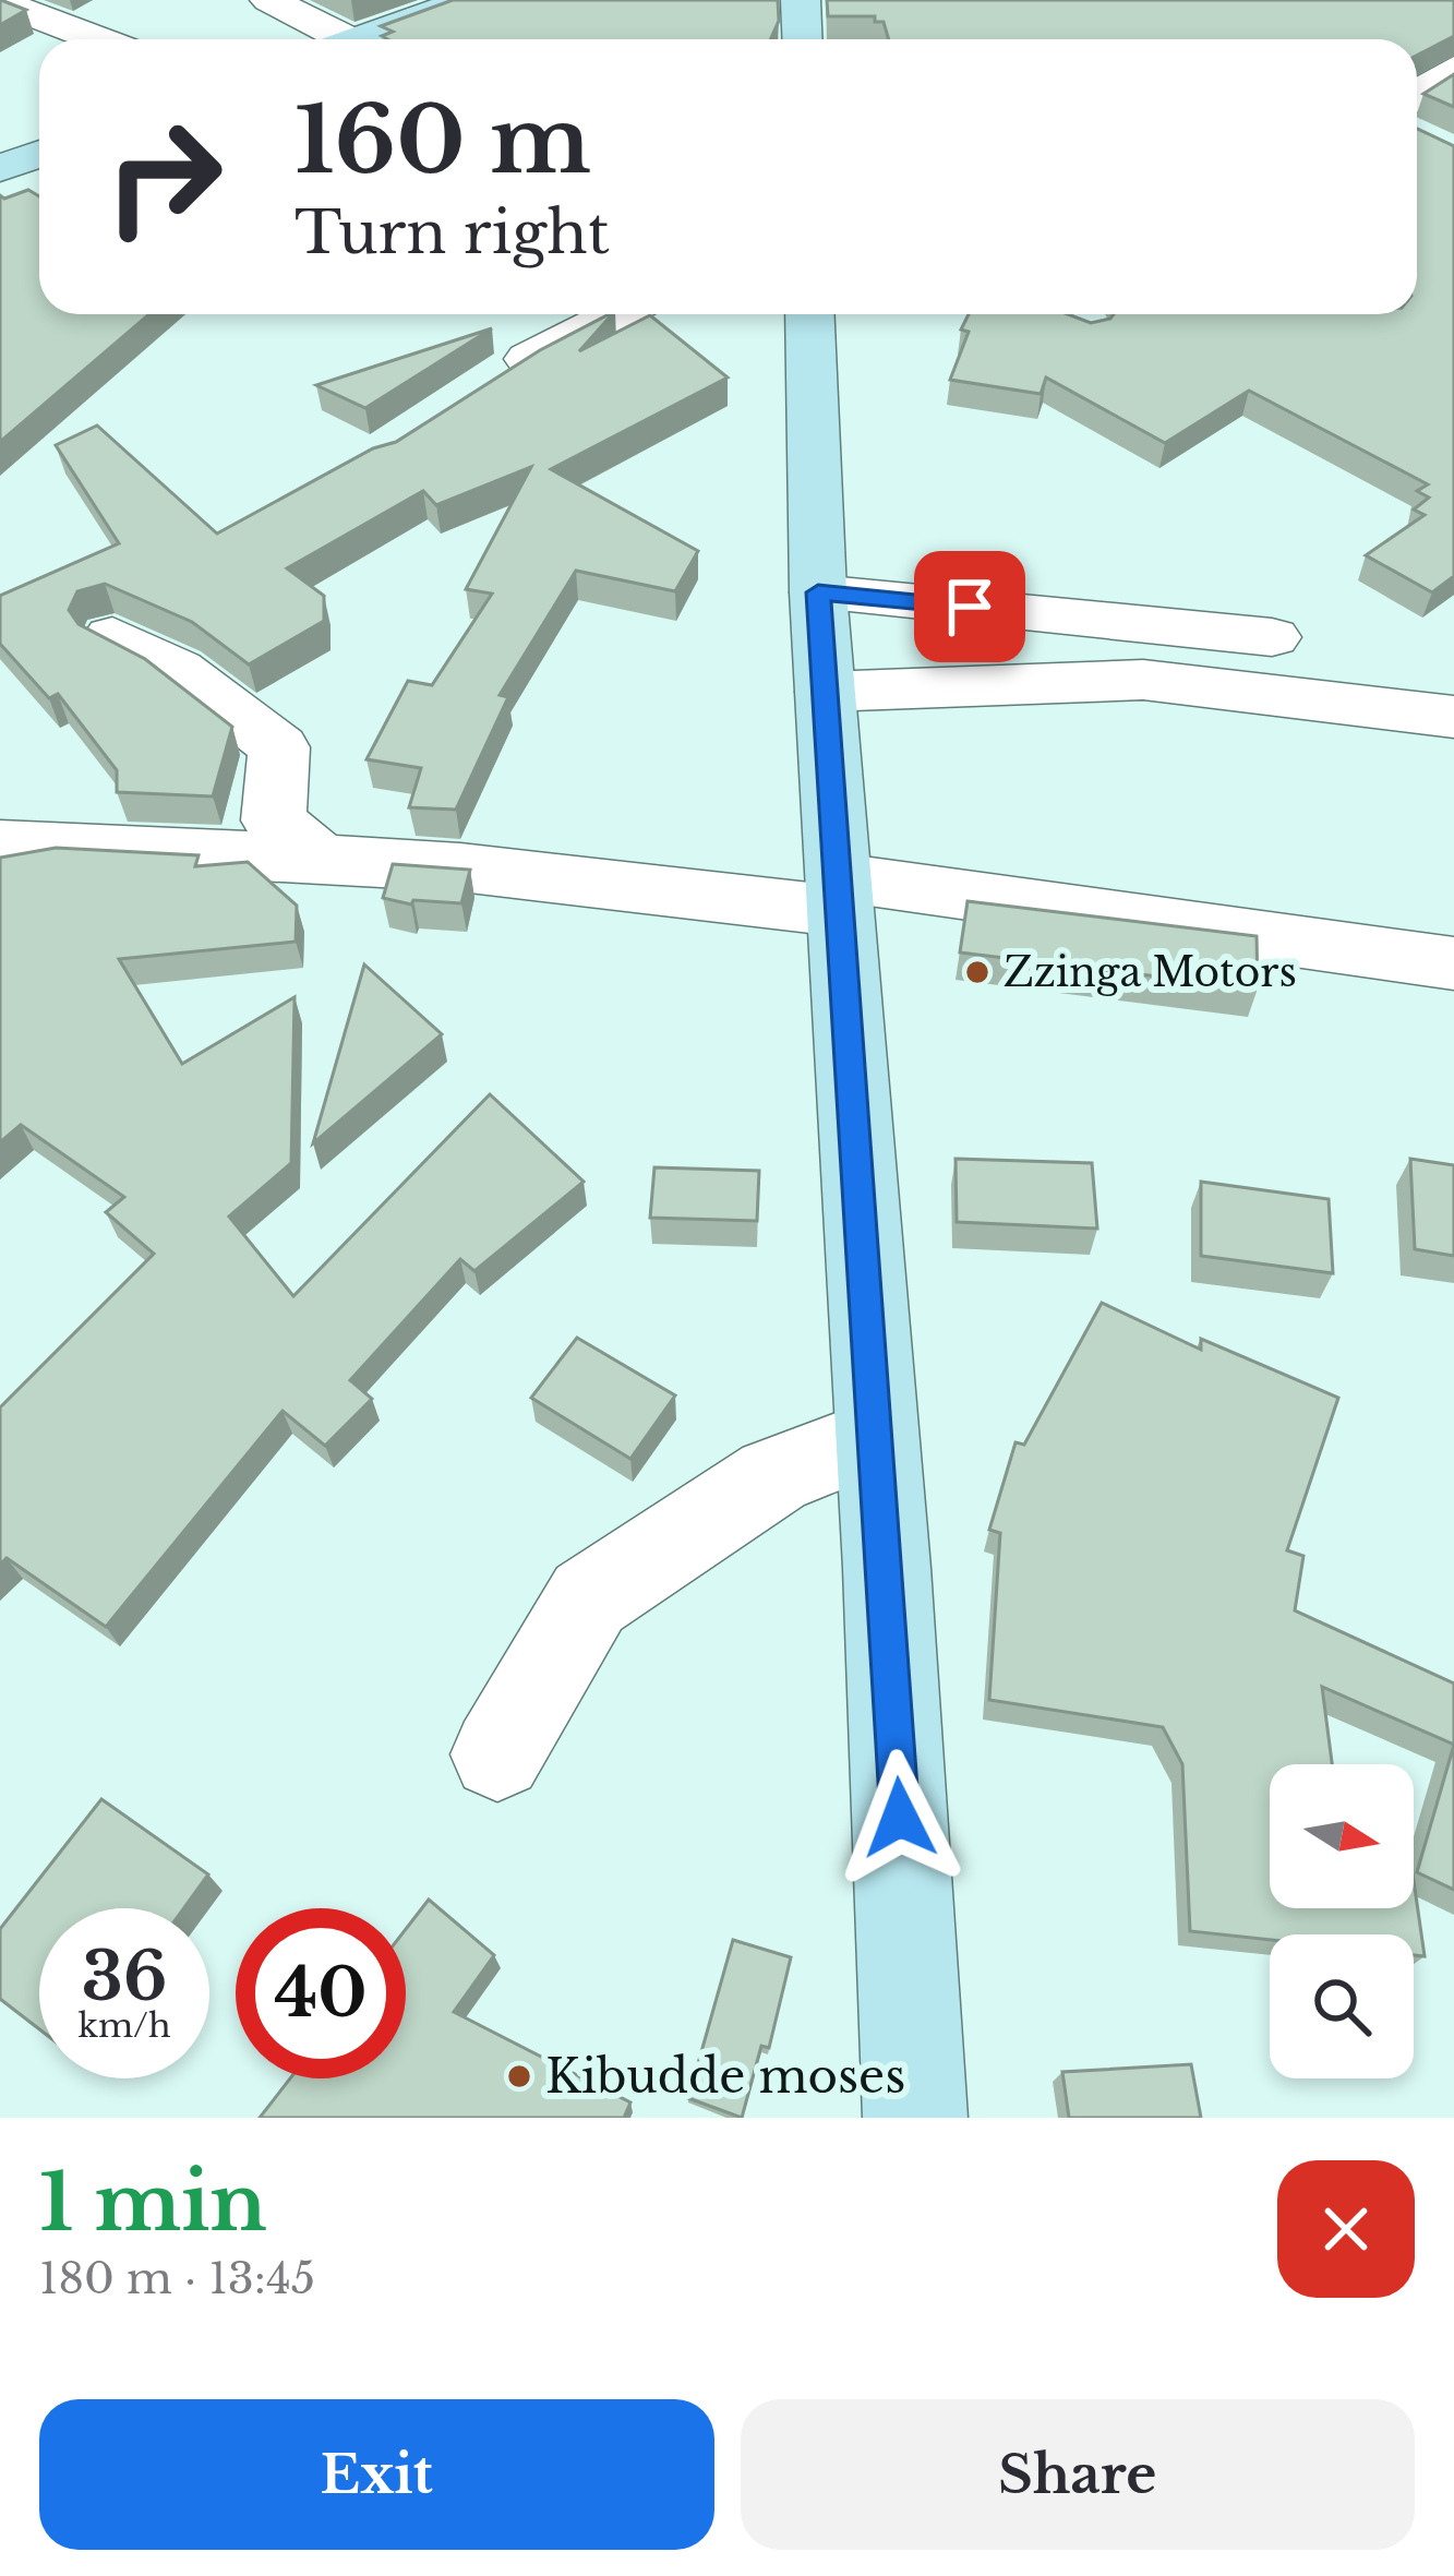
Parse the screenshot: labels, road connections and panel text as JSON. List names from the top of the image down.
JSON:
{
  "places": ["Zzinga Motors", "Kibudde moses"],
  "north": "right",
  "page": {
    "turn": ["160 m", "Turn right"],
    "speed": "36 km/h",
    "limit": "40",
    "heading": ["1 min", "180 m · 13:45"],
    "buttons": ["Exit", "Share"]
  }
}
